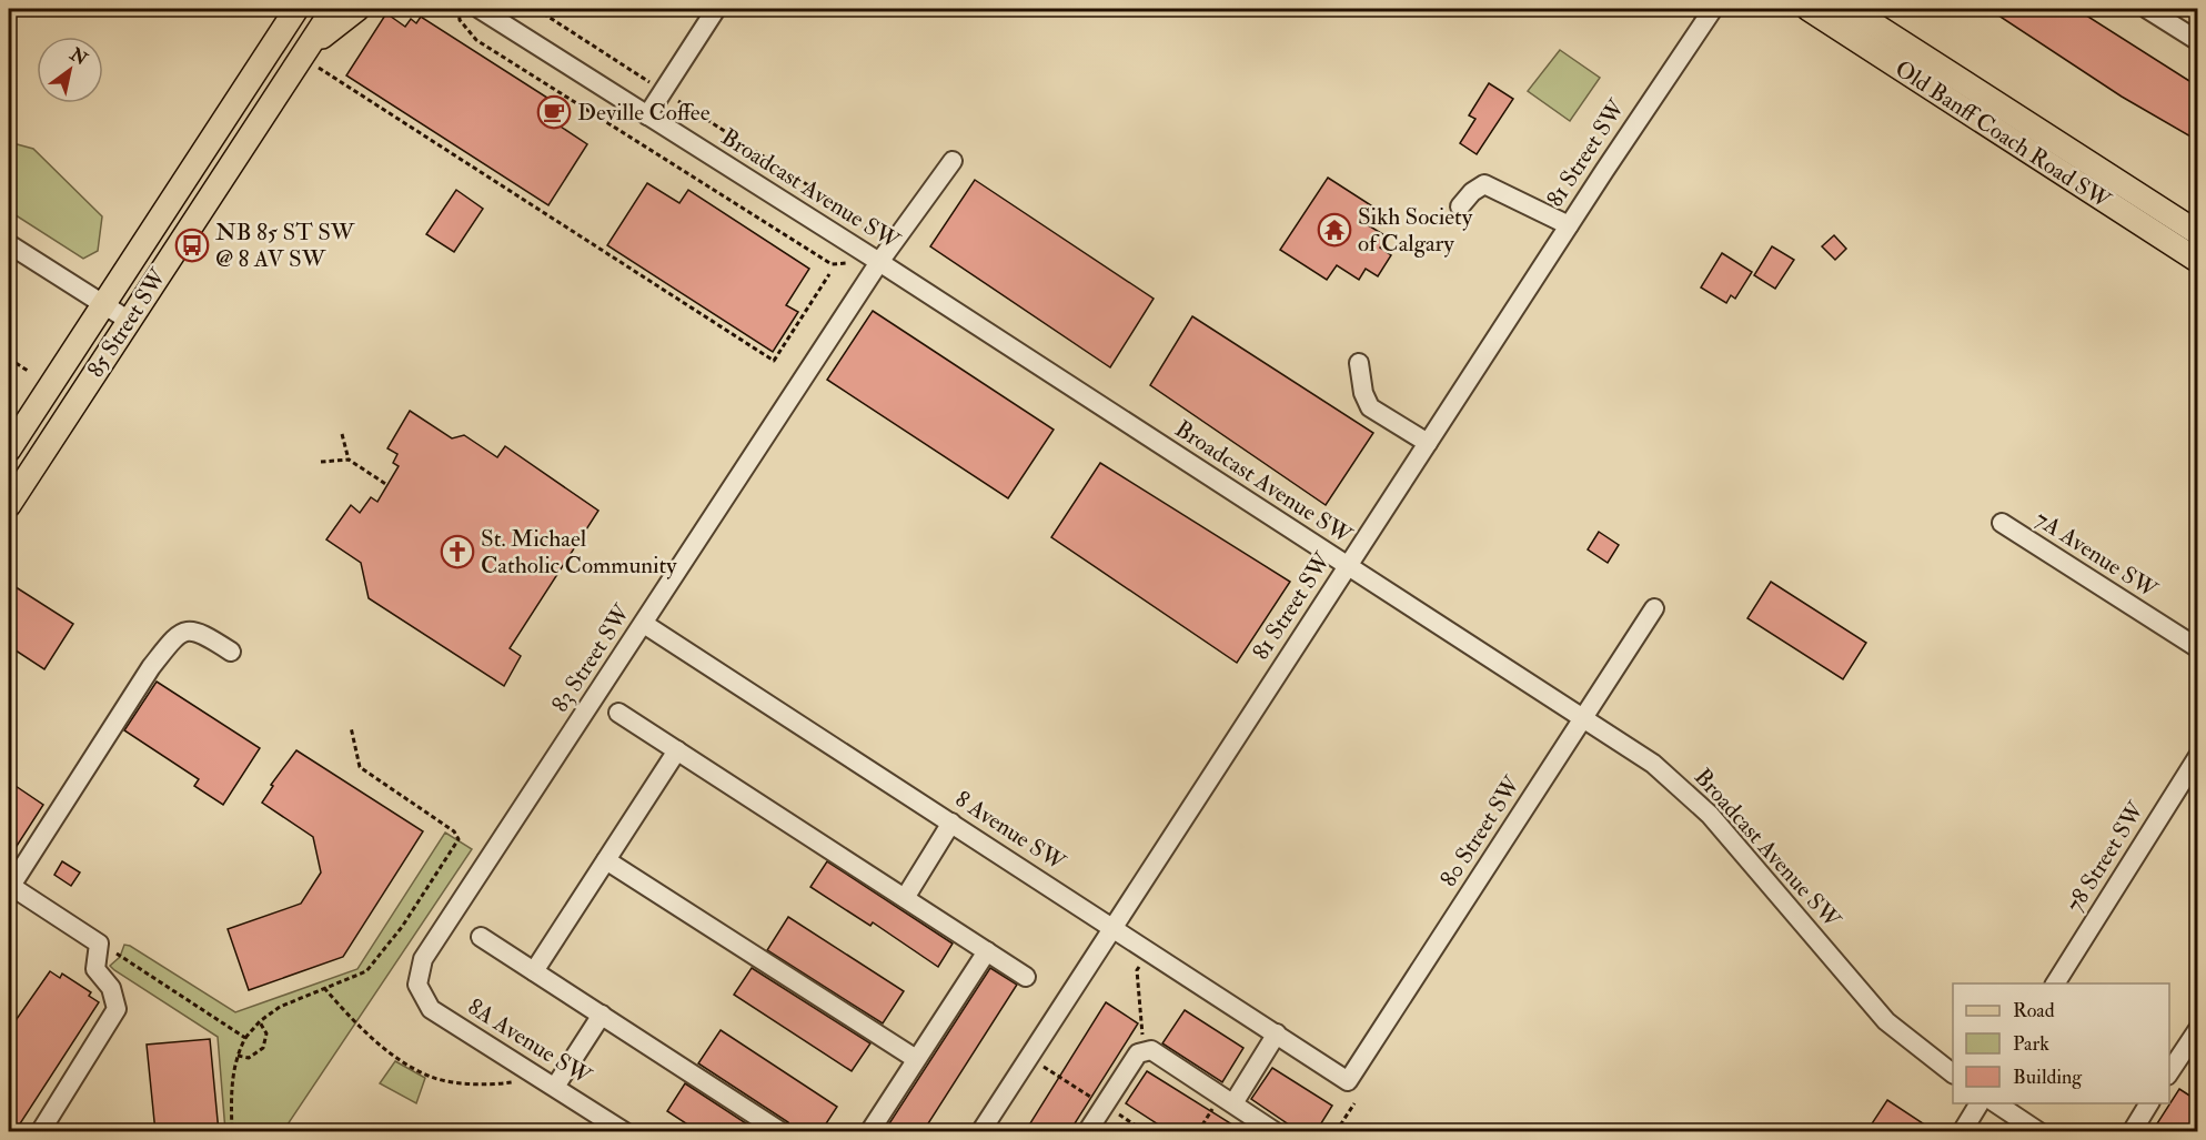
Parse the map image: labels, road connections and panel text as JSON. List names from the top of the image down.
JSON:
{
  "streets": {
    "main road": ["Old Banff Coach Road SW", "85 Street SW"],
    "street": [
      "81 Street SW",
      "Broadcast Avenue SW",
      "7A Avenue SW",
      "83 Street SW",
      "8 Avenue SW",
      "80 Street SW",
      "78 Street SW",
      "8A Avenue SW"
    ]
  },
  "crossings": [
    ["81 Street SW", "Broadcast Avenue SW"],
    ["81 Street SW", "8 Avenue SW"],
    ["Broadcast Avenue SW", "83 Street SW"],
    ["Broadcast Avenue SW", "80 Street SW"],
    ["83 Street SW", "8 Avenue SW"],
    ["83 Street SW", "8A Avenue SW"],
    ["8 Avenue SW", "80 Street SW"]
  ],
  "places": {
    "cafe": ["Deville Coffee"],
    "temple": ["Sikh Society of Calgary"],
    "bus stop": ["NB 85 ST SW @ 8 AV SW"],
    "church": ["St. Michael Catholic Community"]
  },
  "legend": ["Road", "Park", "Building"],
  "north": "top right"
}
